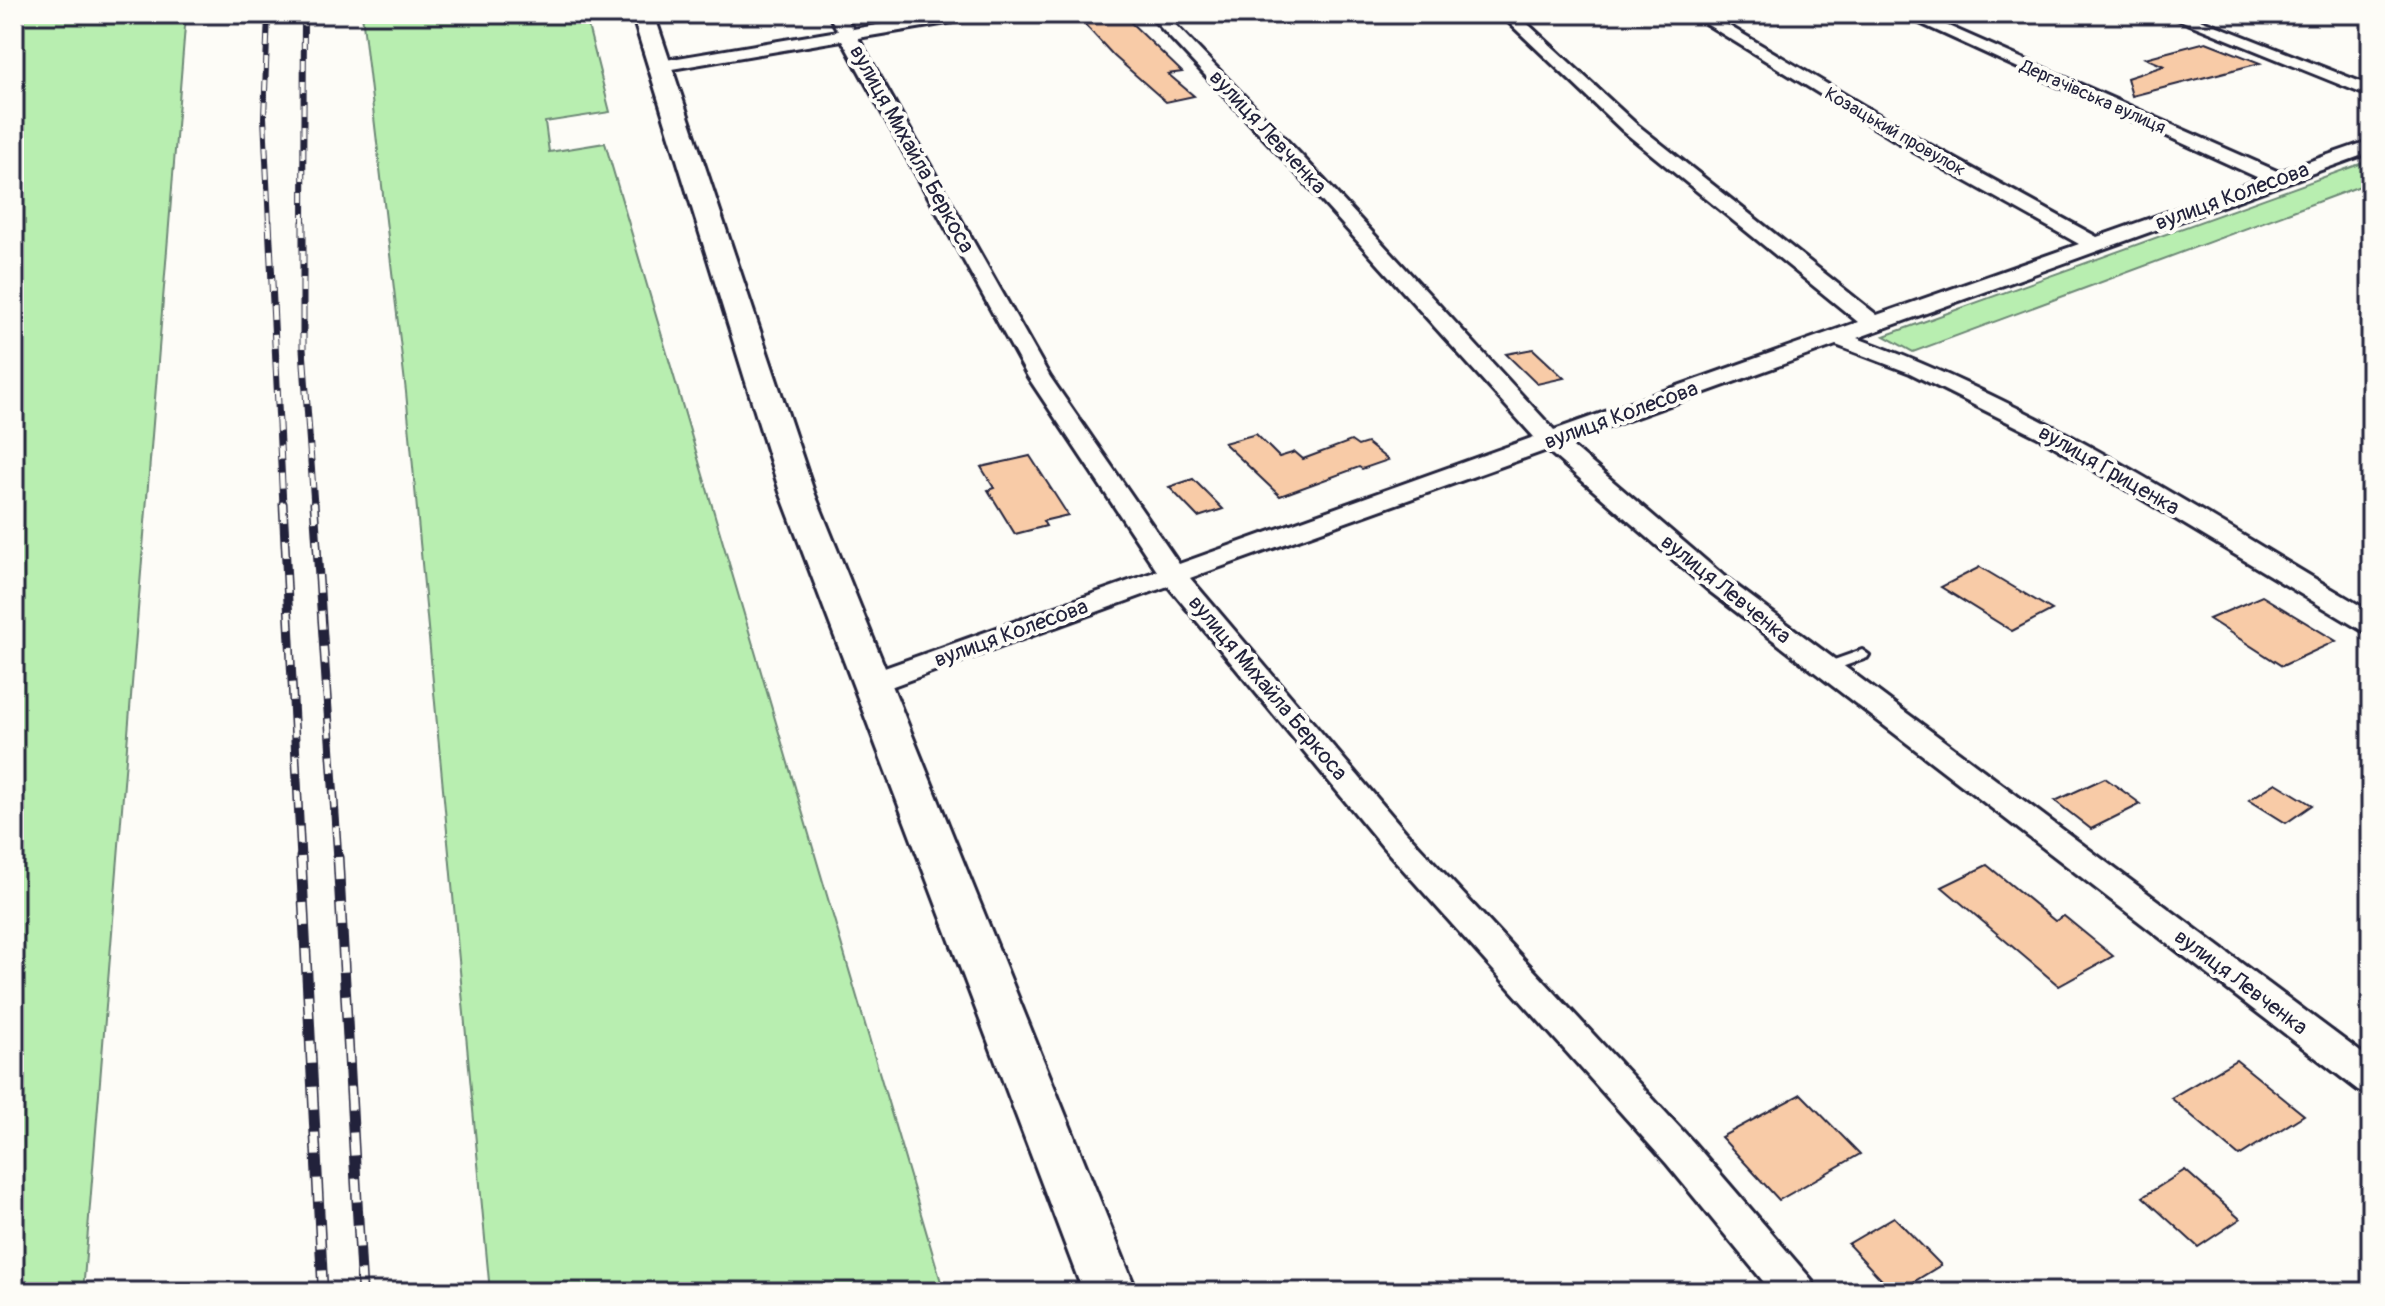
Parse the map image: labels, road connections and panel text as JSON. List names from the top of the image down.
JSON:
{
  "streets": {
    "street": [
      "Дергачівська вулиця",
      "вулиця Левченка",
      "Козацький провулок",
      "вулиця Михайла Беркоса",
      "вулиця Колесова",
      "вулиця Гриценка"
    ]
  },
  "crossings": [
    ["Дергачівська вулиця", "вулиця Колесова"],
    ["вулиця Левченка", "вулиця Колесова"],
    ["Козацький провулок", "вулиця Колесова"],
    ["вулиця Михайла Беркоса", "вулиця Колесова"],
    ["вулиця Колесова", "вулиця Гриценка"]
  ]
}
